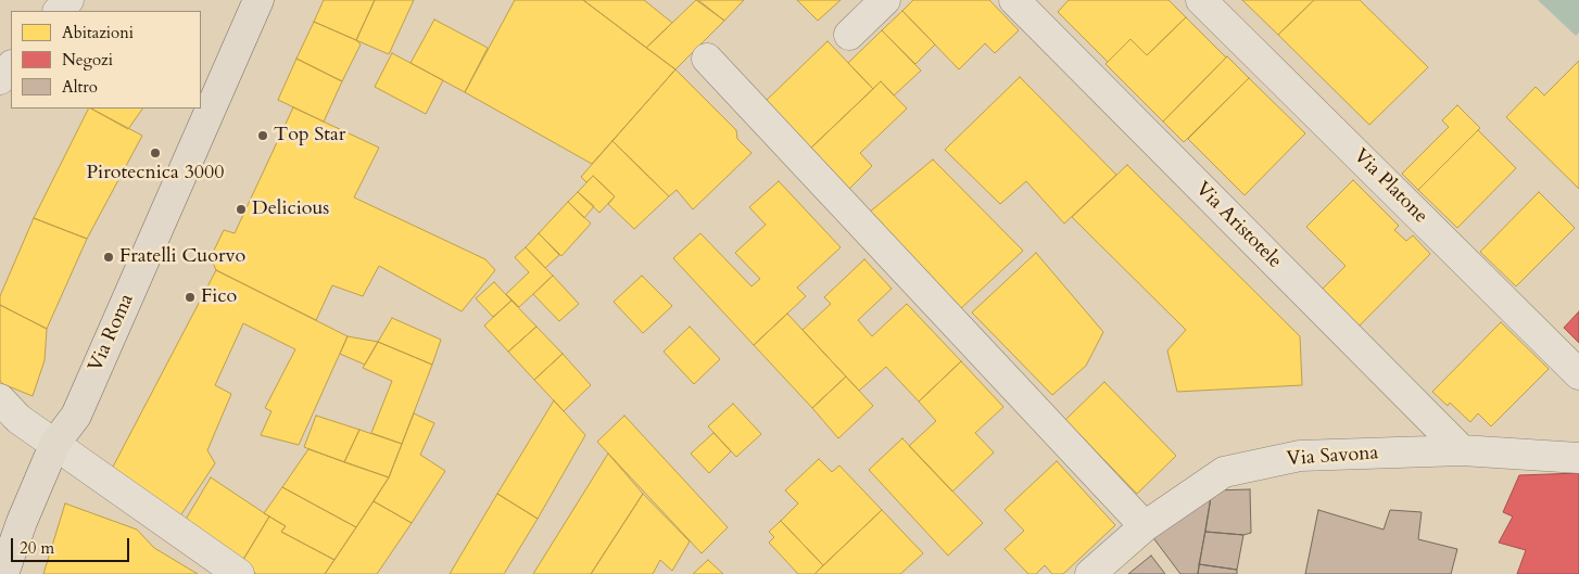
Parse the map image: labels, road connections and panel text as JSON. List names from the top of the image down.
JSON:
{
  "streets": {
    "main road": ["Via Roma"],
    "street": ["Via Platone", "Via Aristotele", "Via Savona"]
  },
  "crossings": [
    ["Via Aristotele", "Via Savona"]
  ],
  "places": [
    "Top Star",
    "Pirotecnica 3000",
    "Delicious",
    "Fratelli Cuorvo",
    "Fico"
  ],
  "legend": ["Abitazioni", "Negozi", "Altro"],
  "scale_bar": "20 m"
}
